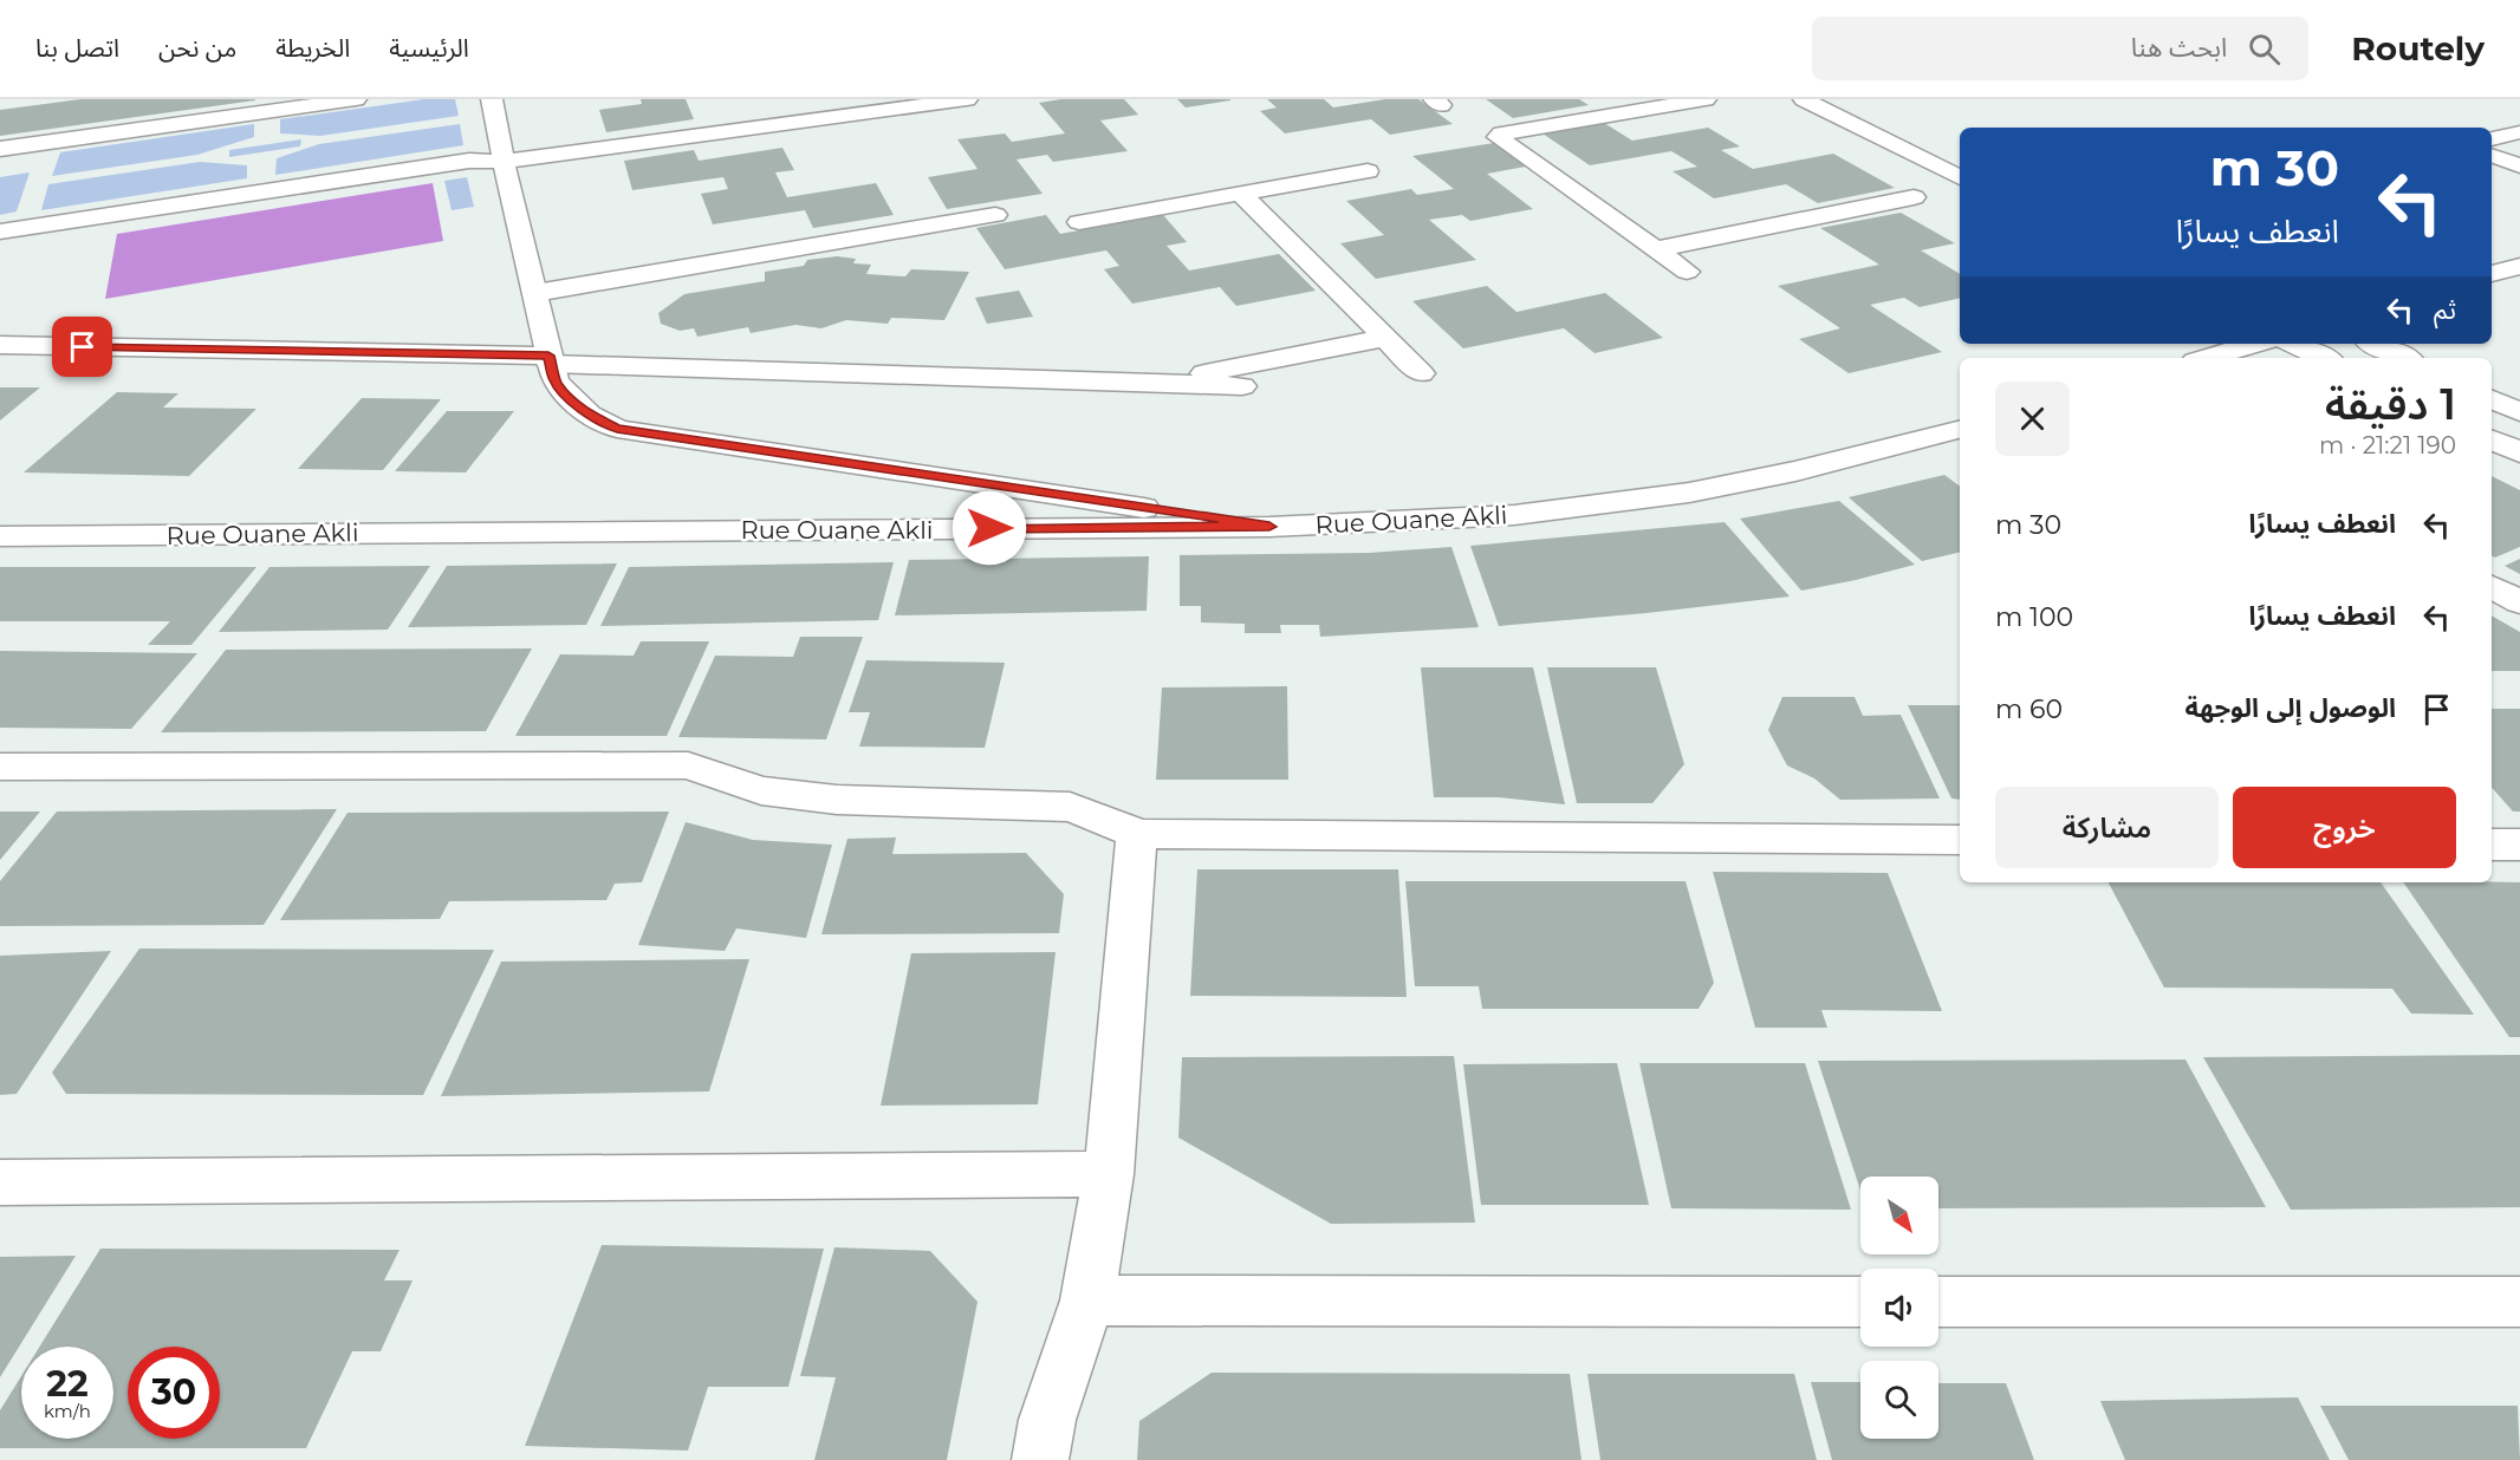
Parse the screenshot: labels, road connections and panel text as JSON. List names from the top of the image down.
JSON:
{
  "streets": {
    "street": ["Rue Ouane Akli"]
  },
  "north": "bottom right",
  "page": {
    "header": "Routely",
    "search": "ابحث هنا",
    "nav": [
      "الرئيسية",
      "الخريطة",
      "من نحن",
      "اتصل بنا"
    ],
    "turn": ["30 m", "انعطف يسارًا"],
    "then": "ثم",
    "heading": ["1 دقيقة", "190 m · 21:21"],
    "list": [
      {
        "name": "انعطف يسارًا",
        "value": "30 m"
      },
      {
        "name": "انعطف يسارًا",
        "value": "100 m"
      },
      {
        "name": "الوصول إلى الوجهة",
        "value": "60 m"
      }
    ],
    "buttons": ["خروج", "مشاركة"],
    "speed": "22 km/h",
    "limit": "30"
  }
}
